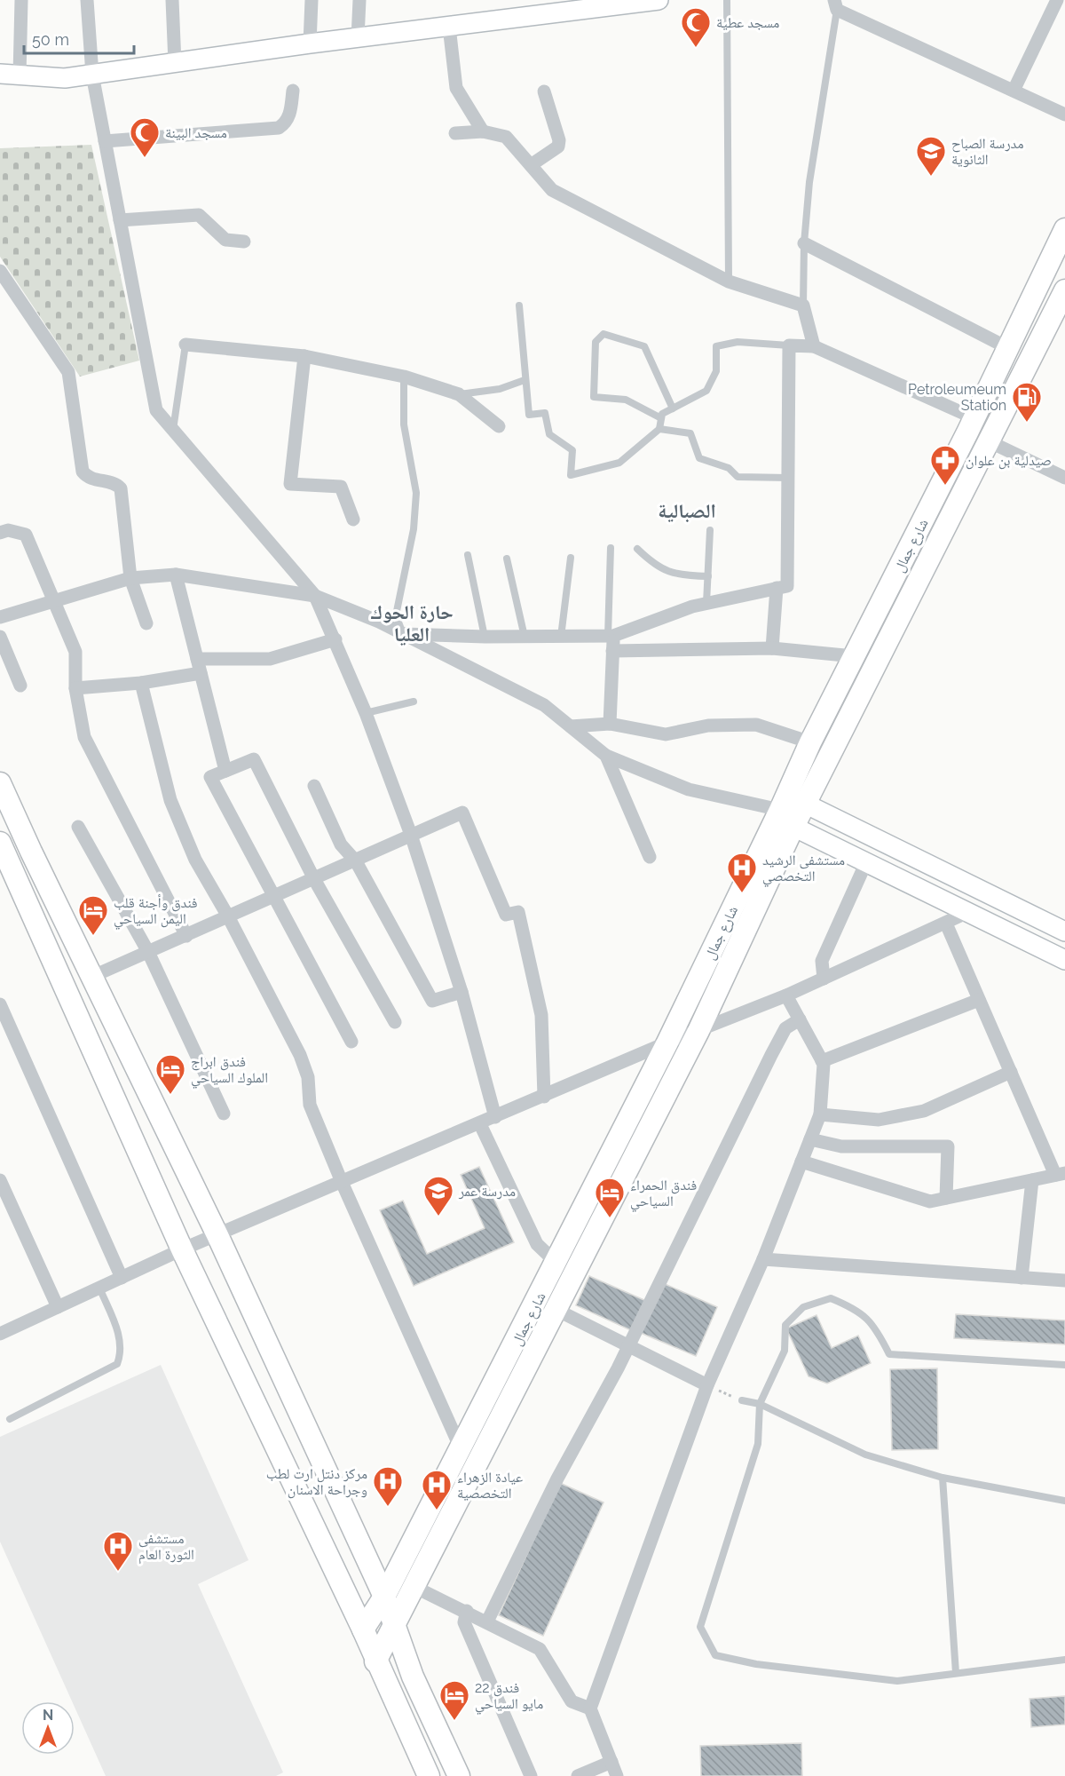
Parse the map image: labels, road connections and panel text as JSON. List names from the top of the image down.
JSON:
{
  "streets": {
    "main road": ["شارع جمال"]
  },
  "districts": ["الصبالية", "حارة الحوك العليا"],
  "places": {
    "mosque": ["مسجد عطية", "مسجد البينة"],
    "school or university": ["مدرسة الصباح الثانوية", "مدرسة عمر"],
    "fuel station": ["Petroleumeum Station"],
    "pharmacy": ["صيدلية بن علوان"],
    "hospital": [
      "مستشفى الرشيد التخصصي",
      "مركز دنتل ارت لطب وجراحة الاسنان",
      "عيادة الزهراء التخصصية",
      "مستشفى الثورة العام"
    ],
    "hotel": [
      "فندق وأجنة قلب اليمن السياحي",
      "فندق ابراج الملوك السياحي",
      "فندق الحمراء السياحي",
      "فندق 22 مايو السياحي"
    ]
  },
  "scale_bar": "50 m",
  "north": "top"
}
